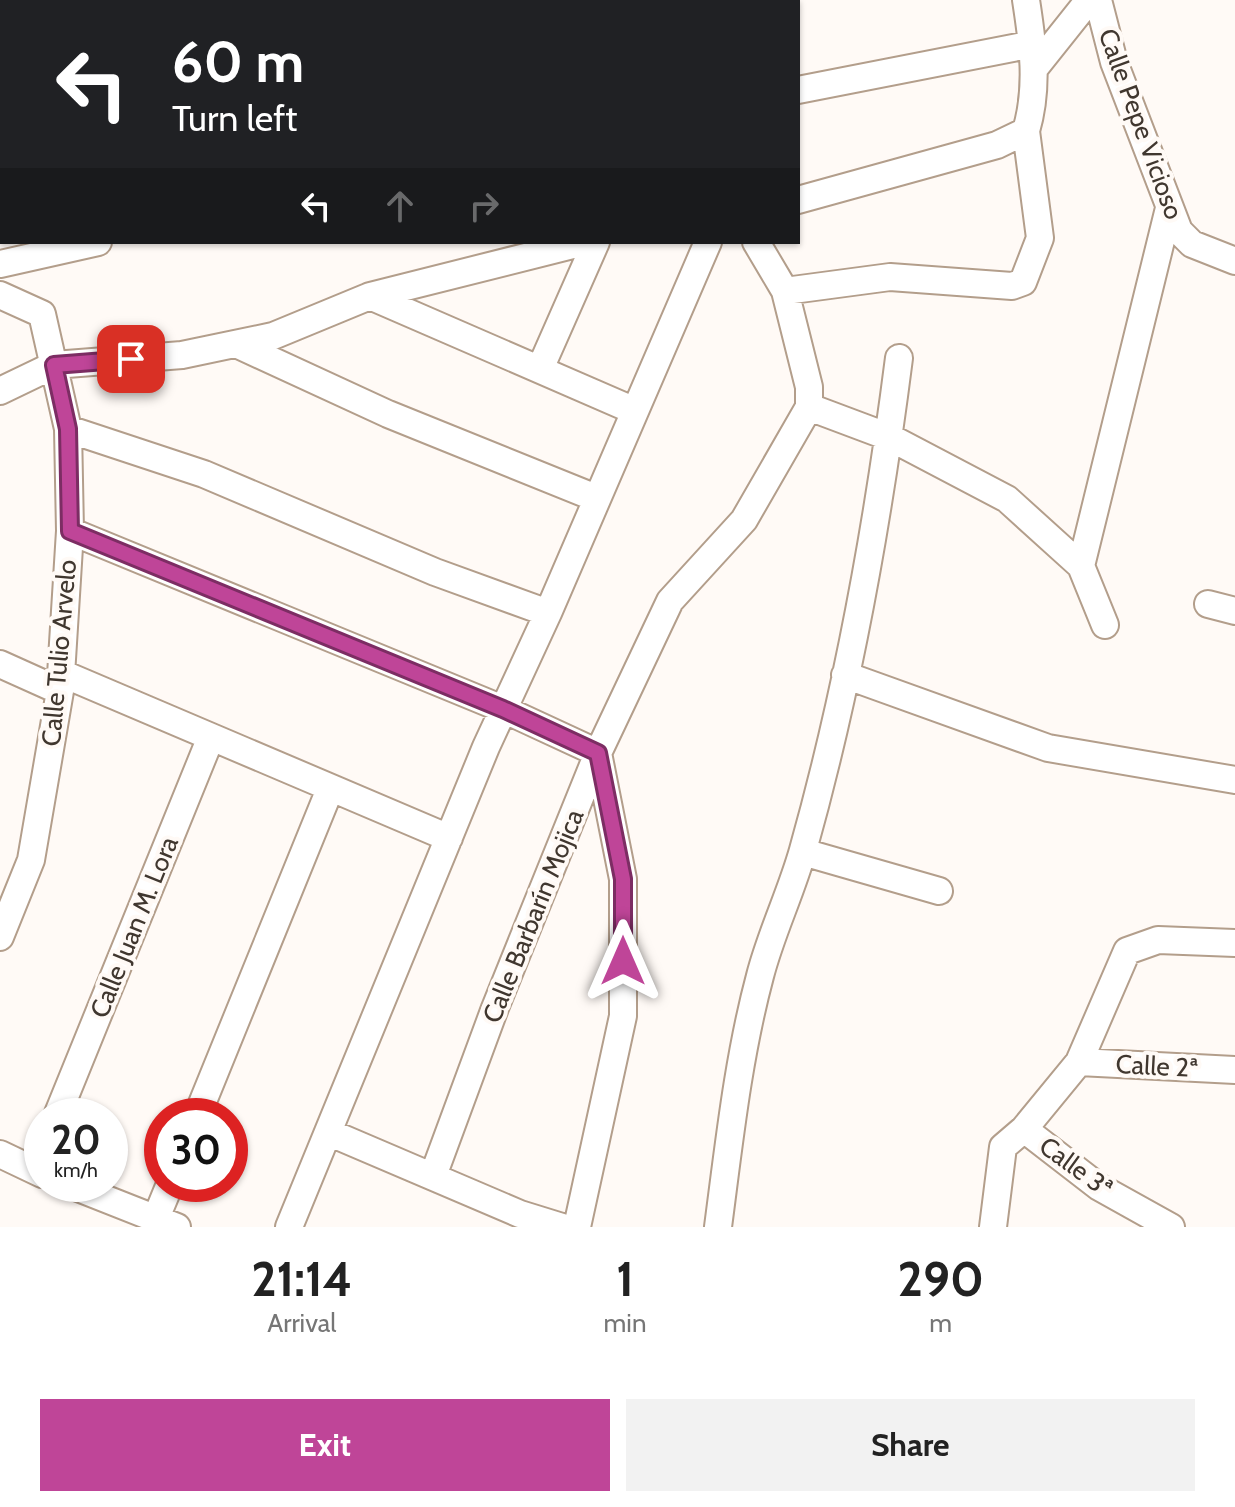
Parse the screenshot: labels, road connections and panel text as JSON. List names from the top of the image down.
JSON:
{
  "streets": {
    "street": [
      "Calle Pepe Vicioso",
      "Calle Tulio Arvelo",
      "Calle Barbarín Mojica",
      "Calle Juan M. Lora",
      "Calle 2ª",
      "Calle 3ª"
    ]
  },
  "page": {
    "turn": ["60 m", "Turn left"],
    "speed": "20 km/h",
    "limit": "30",
    "eta": [
      "21:14",
      "Arrival",
      "1",
      "min",
      "290",
      "m"
    ],
    "buttons": ["Exit", "Share"]
  }
}
